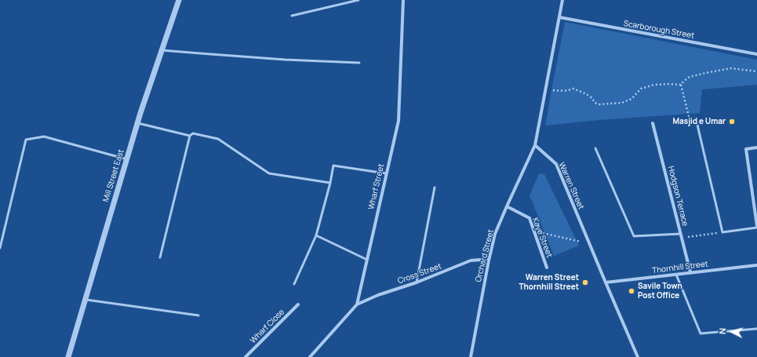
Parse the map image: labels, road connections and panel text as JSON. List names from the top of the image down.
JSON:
{
  "streets": {
    "street": [
      "Scarborough Street",
      "Mill Street East",
      "Warren Street",
      "Wharf Street",
      "Hodgson Terrace",
      "Kaye Street",
      "Orchard Street",
      "Thornhill Street",
      "Cross Street",
      "Wharf Close"
    ]
  },
  "crossings": [
    ["Warren Street", "Orchard Street"],
    ["Warren Street", "Thornhill Street"],
    ["Wharf Street", "Cross Street"],
    ["Hodgson Terrace", "Thornhill Street"],
    ["Kaye Street", "Orchard Street"],
    ["Orchard Street", "Cross Street"]
  ],
  "places": ["Masjid e Umar", "Warren Street Thornhill Street", "Savile Town Post Office"],
  "north": "left"
}
